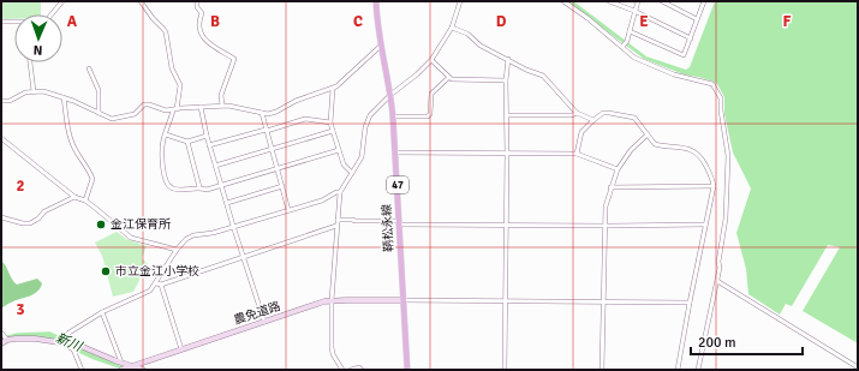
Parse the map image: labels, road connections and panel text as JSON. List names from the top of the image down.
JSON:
{
  "streets": {
    "main road": ["47", "鞆松永線"],
    "street": ["農免道路"]
  },
  "crossings": [
    ["鞆松永線", "農免道路"]
  ],
  "water": ["新川"],
  "places": ["金江保育所", "市立金江小学校"],
  "scale_bar": "200 m",
  "north": "bottom",
  "grid": {
    "columns": [
      "A",
      "B",
      "C",
      "D",
      "E",
      "F"
    ],
    "rows": ["2", "3"]
  }
}
